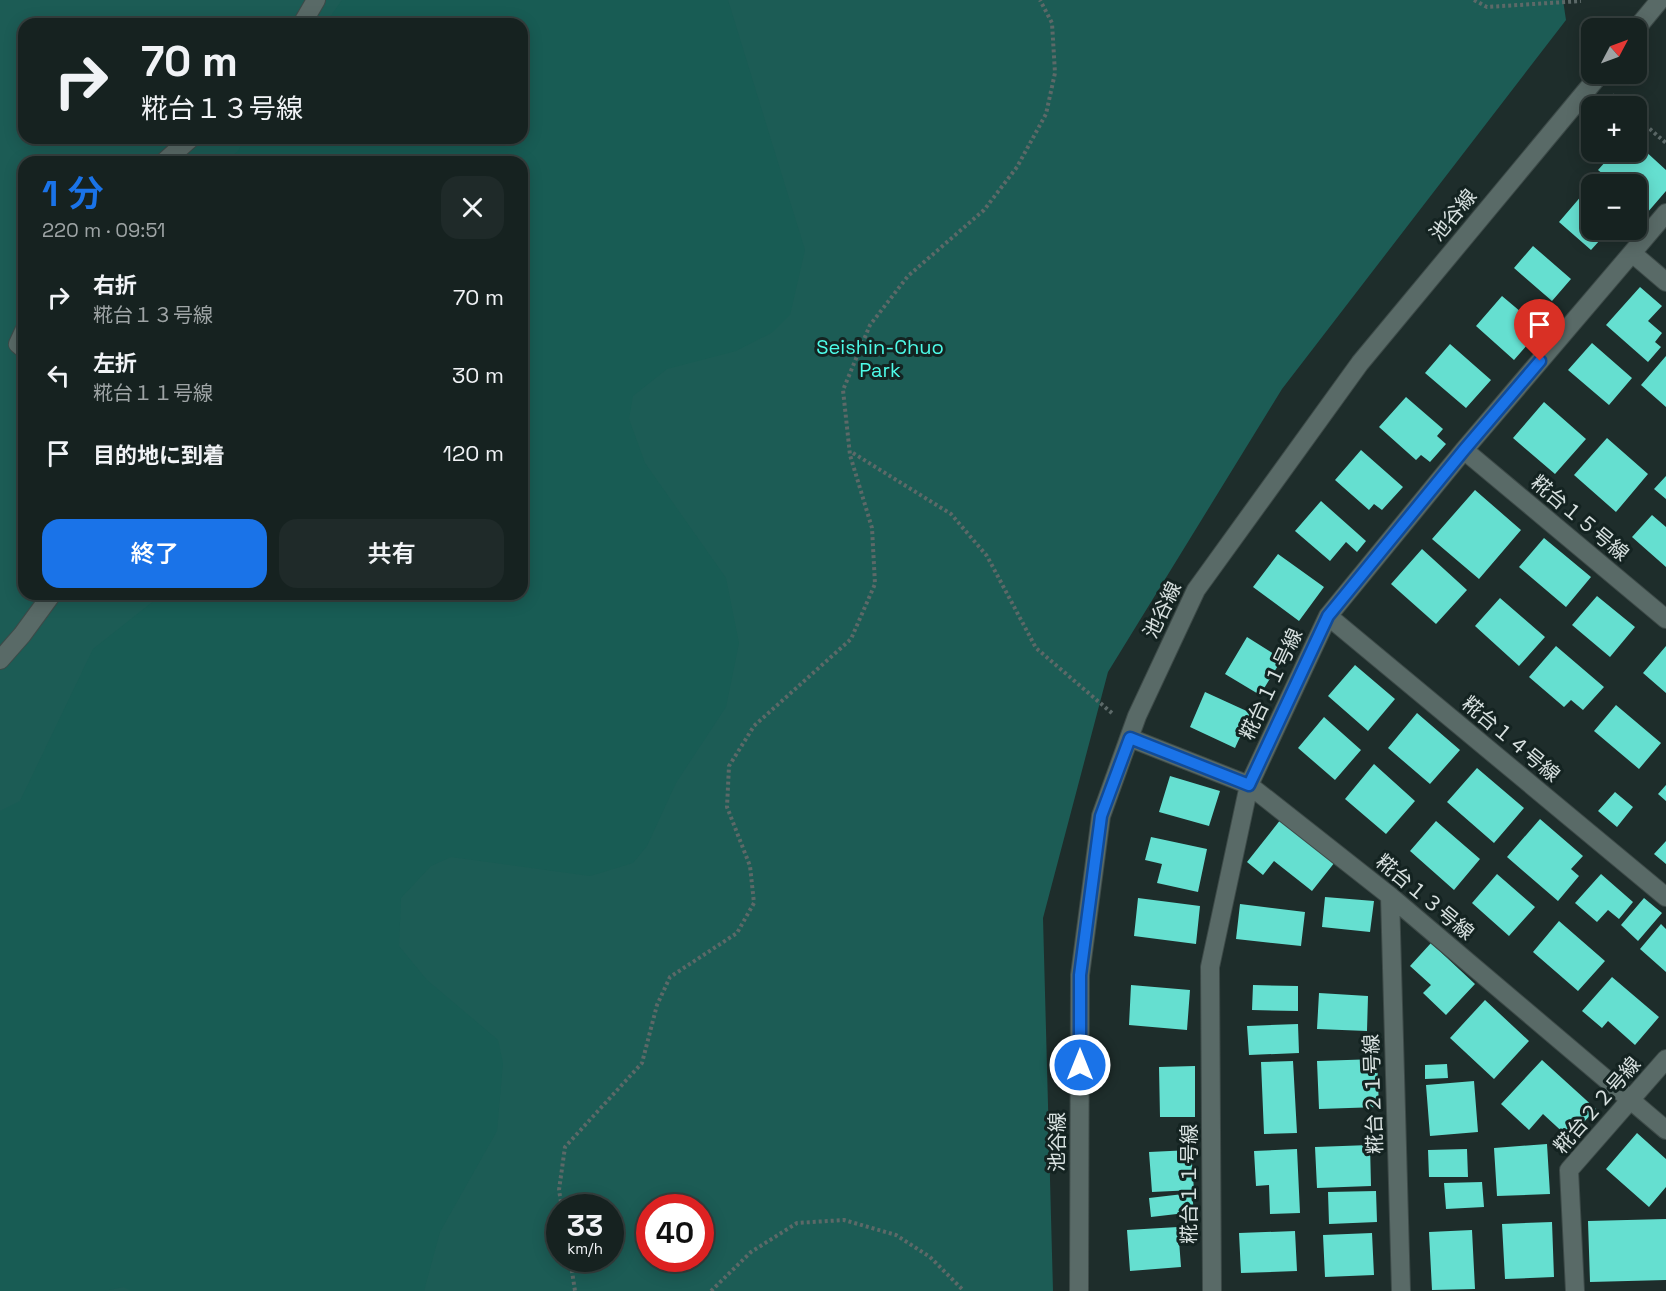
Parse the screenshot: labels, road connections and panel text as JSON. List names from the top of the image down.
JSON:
{
  "streets": {
    "street": [
      "池谷線",
      "糀台１５号線",
      "糀台１１号線",
      "糀台１４号線",
      "糀台１３号線",
      "糀台２１号線",
      "糀台２２号線"
    ]
  },
  "crossings": [
    ["池谷線", "糀台１３号線"],
    ["糀台１５号線", "糀台１１号線"],
    ["糀台１１号線", "糀台１４号線"],
    ["糀台１１号線", "糀台１３号線"],
    ["糀台１３号線", "糀台２１号線"],
    ["糀台１３号線", "糀台２２号線"]
  ],
  "parks": ["Seishin-Chuo Park"],
  "north": "top right",
  "page": {
    "map_buttons": ["+", "−"],
    "turn": ["70 m", "糀台１３号線"],
    "heading": ["1 分", "220 m · 09:51"],
    "list": [
      {
        "name": "右折",
        "note": "糀台１３号線",
        "value": "70 m"
      },
      {
        "name": "左折",
        "note": "糀台１１号線",
        "value": "30 m"
      },
      {
        "name": "目的地に到着",
        "value": "120 m"
      }
    ],
    "buttons": ["終了", "共有"],
    "speed": "33 km/h",
    "limit": "40"
  }
}
